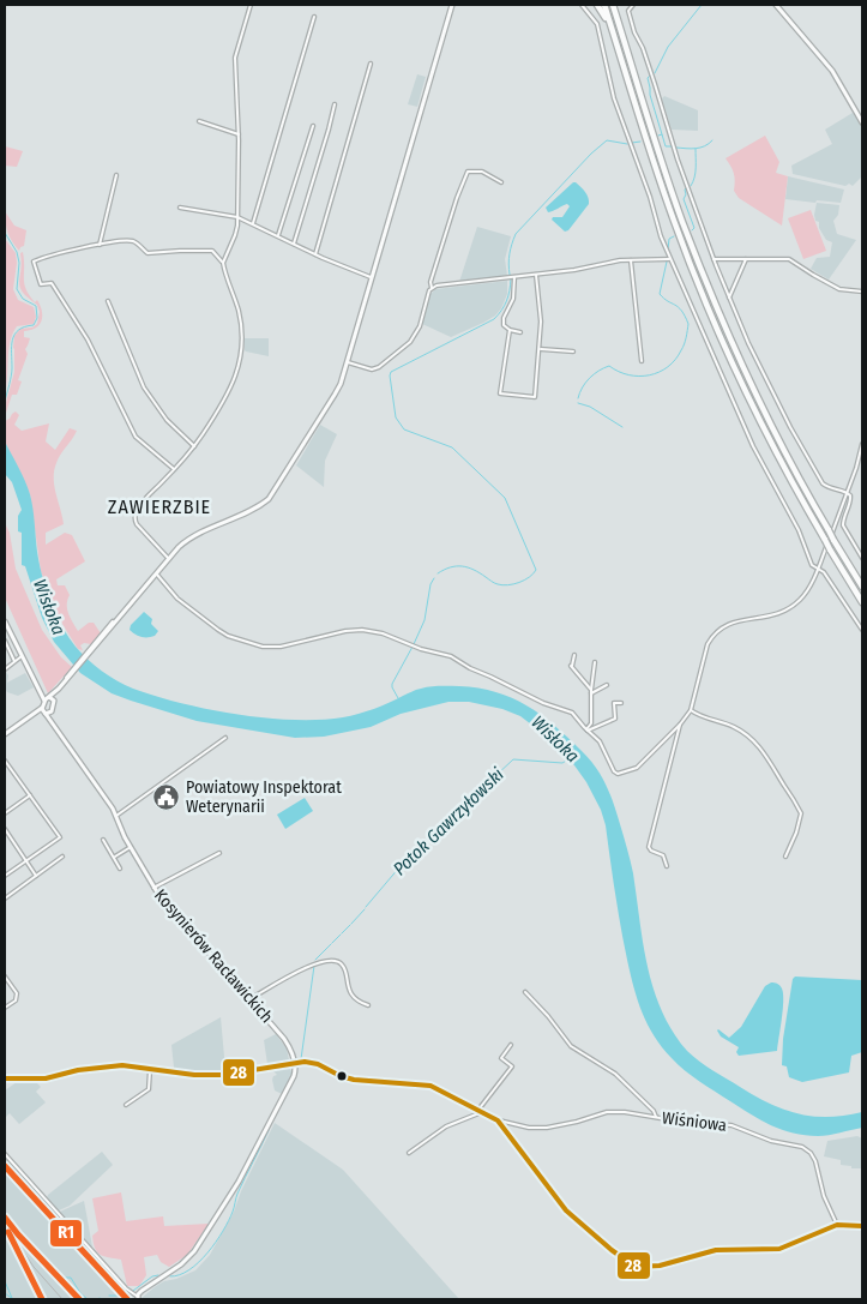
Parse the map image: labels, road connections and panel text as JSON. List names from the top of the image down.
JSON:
{
  "streets": {
    "street": ["Kosynierów Racławickich", "Wiśniowa"]
  },
  "districts": ["ZAWIERZBIE"],
  "water": ["Wisłoka", "Potok Gawrzyłowski"],
  "places": {
    "public building": ["Powiatowy Inspektorat Weterynarii"]
  },
  "lines": ["transit line 28", "transit line R1"]
}
